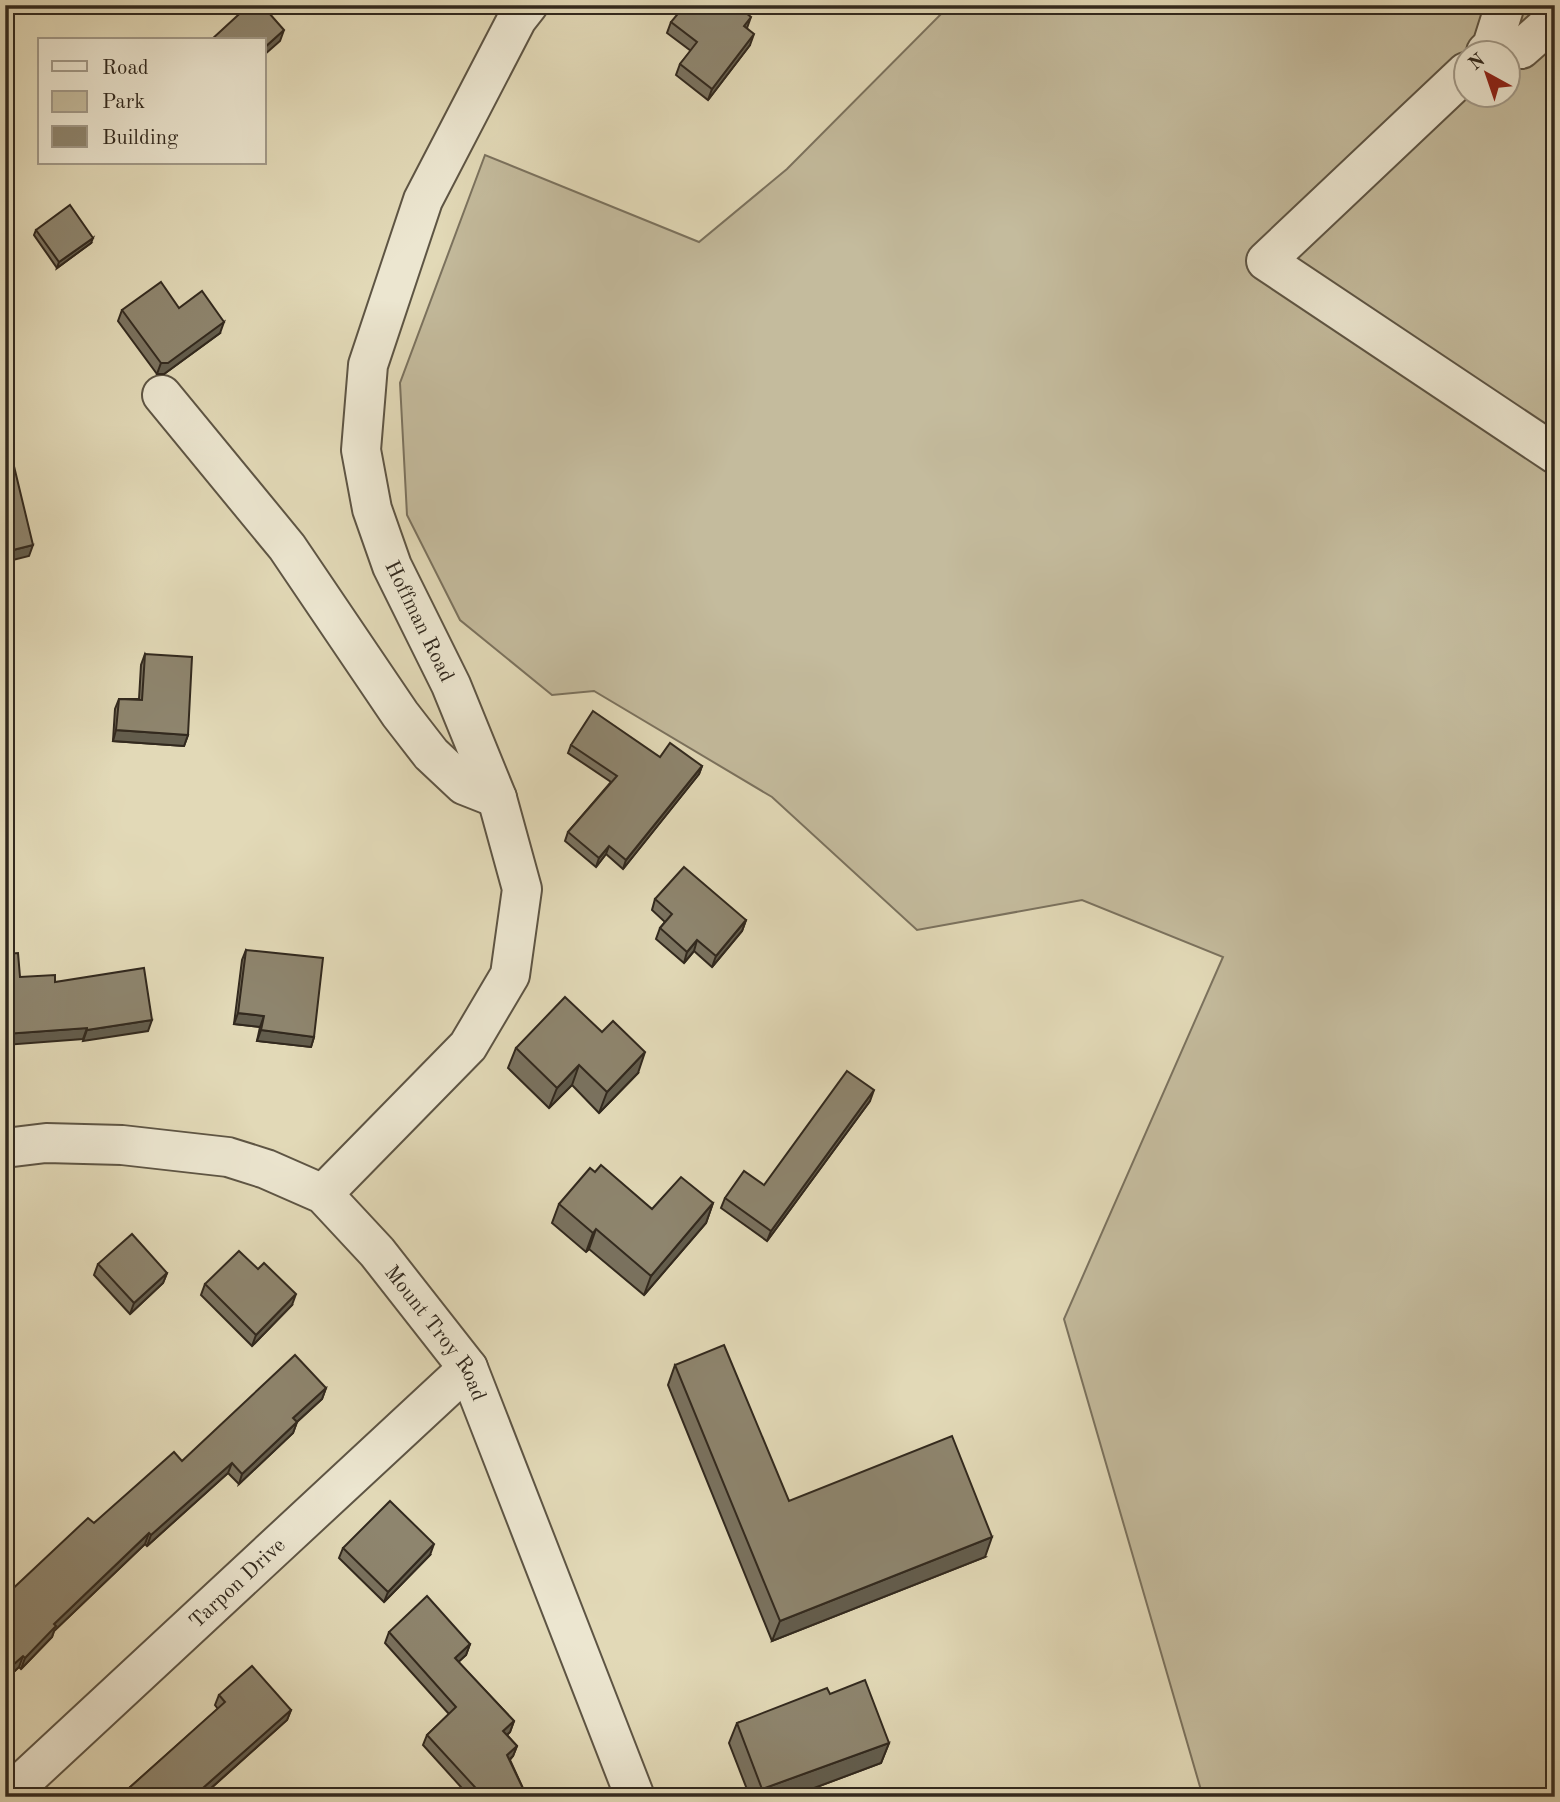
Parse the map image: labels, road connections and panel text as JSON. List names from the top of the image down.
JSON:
{
  "streets": {
    "street": ["Hoffman Road", "Mount Troy Road", "Tarpon Drive"]
  },
  "crossings": [
    ["Hoffman Road", "Mount Troy Road"],
    ["Mount Troy Road", "Tarpon Drive"]
  ],
  "legend": ["Road", "Park", "Building"],
  "north": "top left"
}
